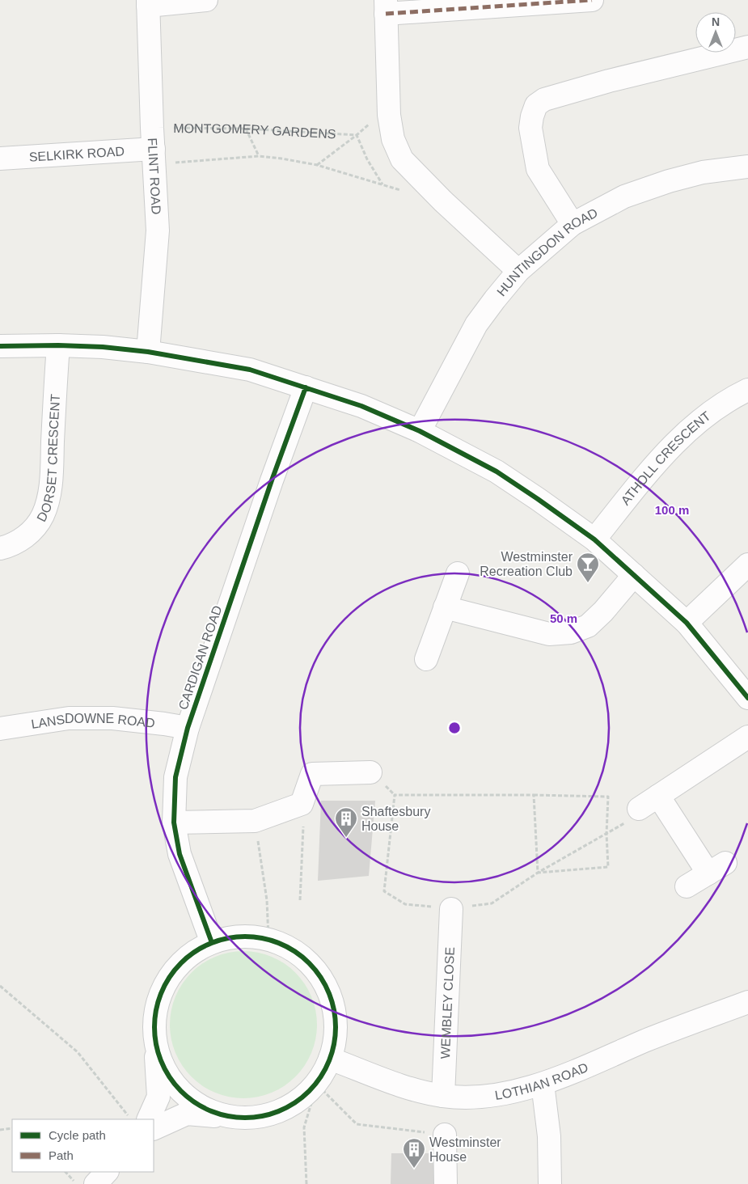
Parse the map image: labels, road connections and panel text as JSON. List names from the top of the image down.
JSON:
{
  "streets": {
    "street": [
      "SELKIRK ROAD",
      "FLINT ROAD",
      "HUNTINGDON ROAD",
      "DORSET CRESCENT",
      "ATHOLL CRESCENT",
      "CARDIGAN ROAD",
      "LANSDOWNE ROAD",
      "WEMBLEY CLOSE",
      "LOTHIAN ROAD"
    ],
    "path": ["MONTGOMERY GARDENS"]
  },
  "crossings": [
    ["MONTGOMERY GARDENS", "SELKIRK ROAD"],
    ["MONTGOMERY GARDENS", "FLINT ROAD"],
    ["SELKIRK ROAD", "FLINT ROAD"],
    ["CARDIGAN ROAD", "LANSDOWNE ROAD"],
    ["WEMBLEY CLOSE", "LOTHIAN ROAD"]
  ],
  "places": {
    "bar": ["Westminster Recreation Club"],
    "building": ["Shaftesbury House", "Westminster House"]
  },
  "legend": ["Cycle path", "Path"],
  "north": "top",
  "rings": ["100 m", "50 m"]
}
